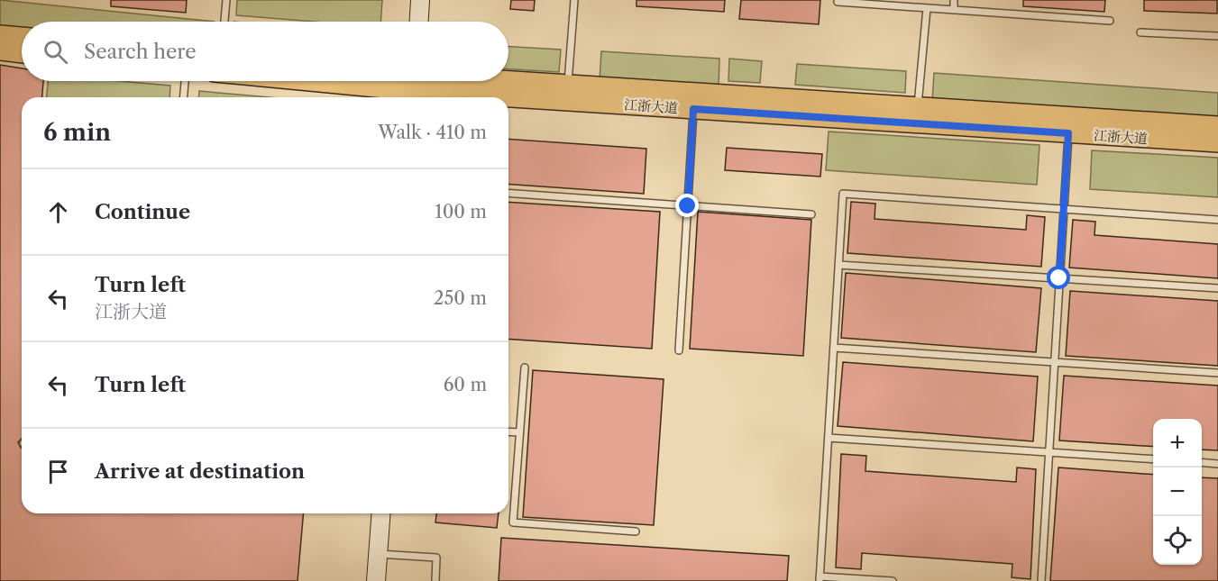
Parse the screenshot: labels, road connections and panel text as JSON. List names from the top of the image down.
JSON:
{
  "streets": {
    "main road": ["江浙大道"]
  },
  "page": {
    "search": "Search here",
    "heading": ["6 min", "Walk · 410 m"],
    "list": [
      ["Continue", "100 m"],
      ["Turn left", "江浙大道", "250 m"],
      ["Turn left", "60 m"],
      "Arrive at destination"
    ],
    "map_buttons": ["+", "−"]
  }
}
